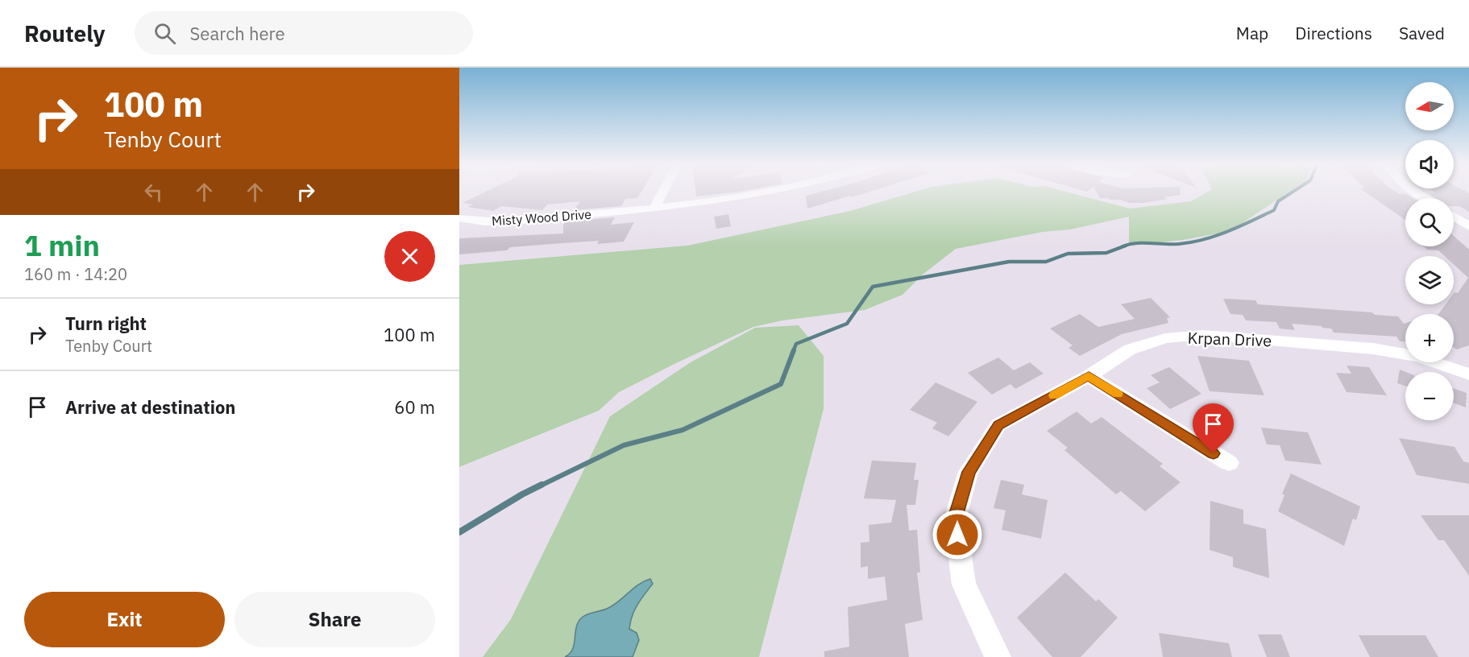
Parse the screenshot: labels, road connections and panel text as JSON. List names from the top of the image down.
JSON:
{
  "streets": {
    "street": ["Misty Wood Drive", "Krpan Drive"]
  },
  "north": "left",
  "page": {
    "header": "Routely",
    "search": "Search here",
    "nav": ["Map", "Directions", "Saved"],
    "turn": ["100 m", "Tenby Court"],
    "map_buttons": ["+", "−"],
    "heading": ["1 min", "160 m · 14:20"],
    "list": [
      {
        "name": "Turn right",
        "note": "Tenby Court",
        "value": "100 m"
      },
      {
        "name": "Arrive at destination",
        "value": "60 m"
      }
    ],
    "buttons": ["Exit", "Share"]
  }
}
